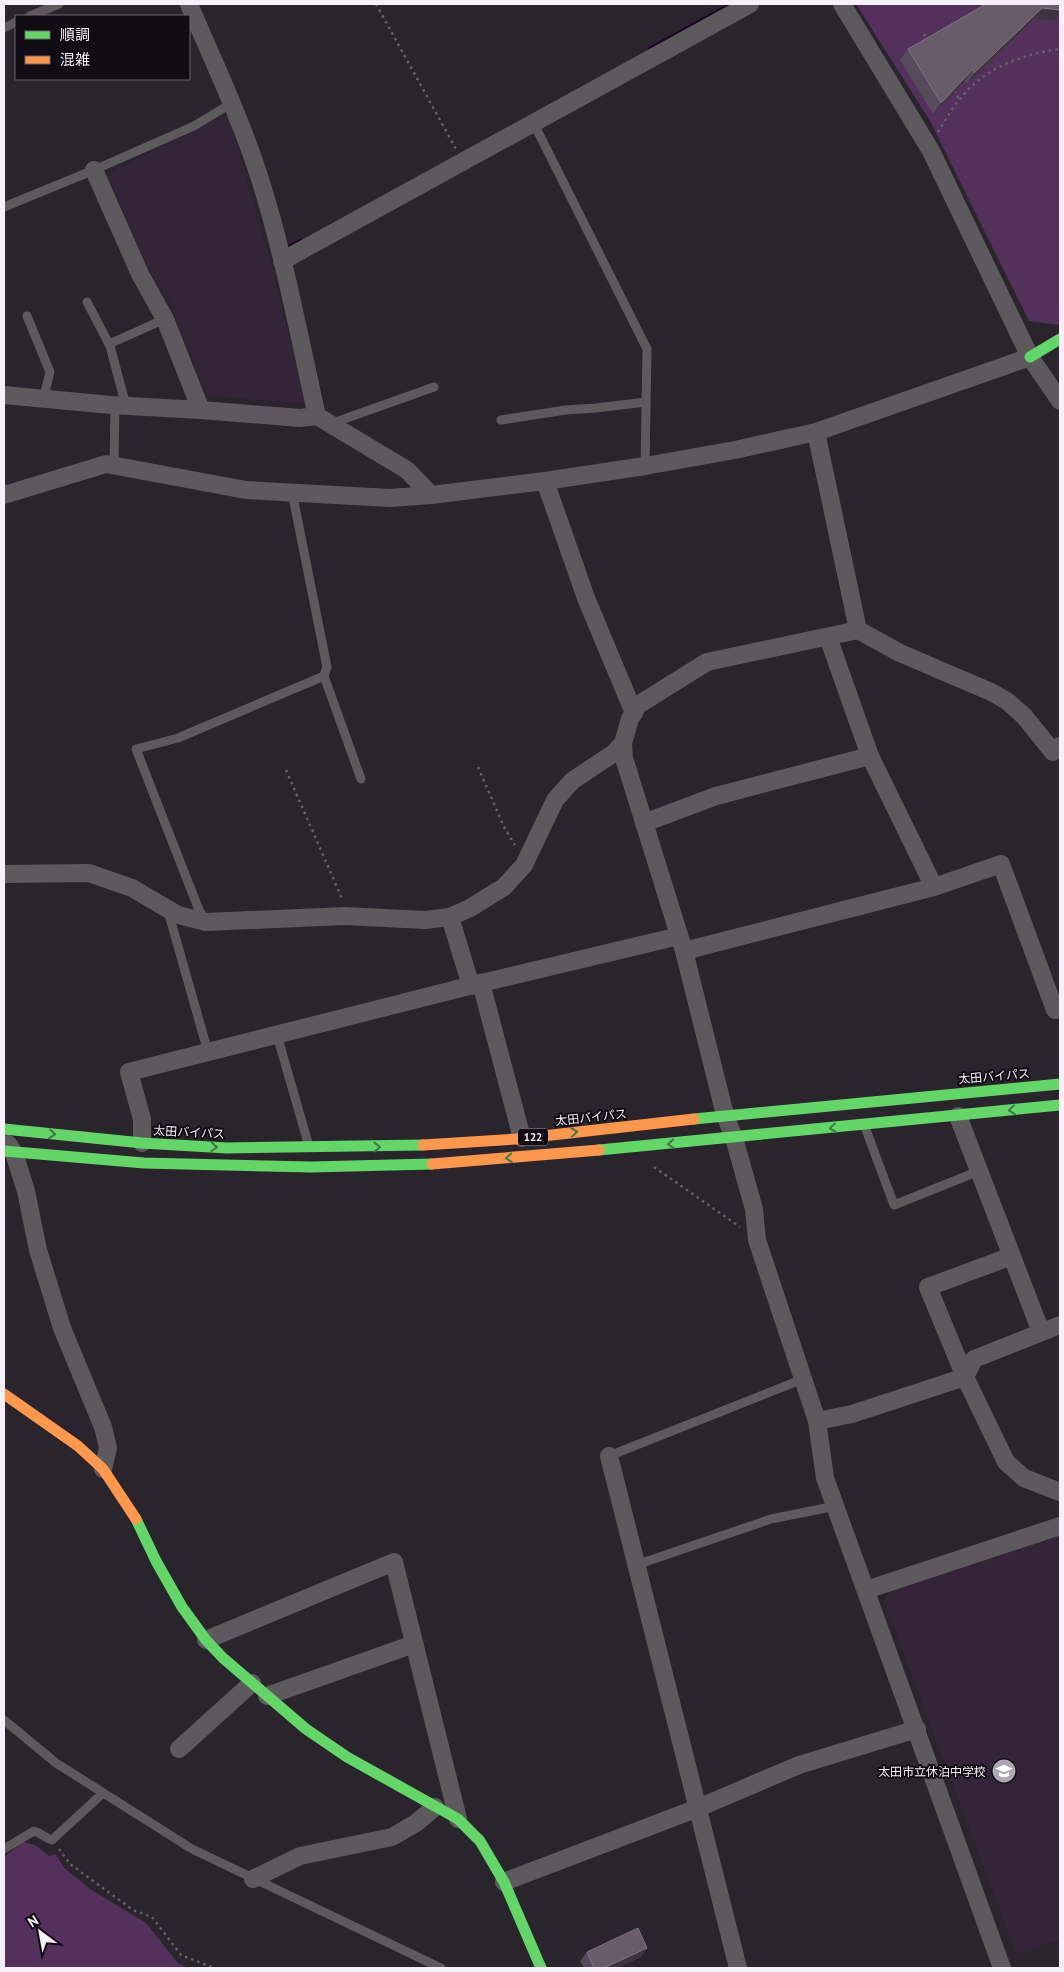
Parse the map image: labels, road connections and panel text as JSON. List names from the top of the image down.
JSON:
{
  "streets": {
    "main road": ["太田バイパス", "122"]
  },
  "places": {
    "school or university": ["太田市立休泊中学校"]
  },
  "legend": ["順調", "混雑"],
  "north": "top left"
}
